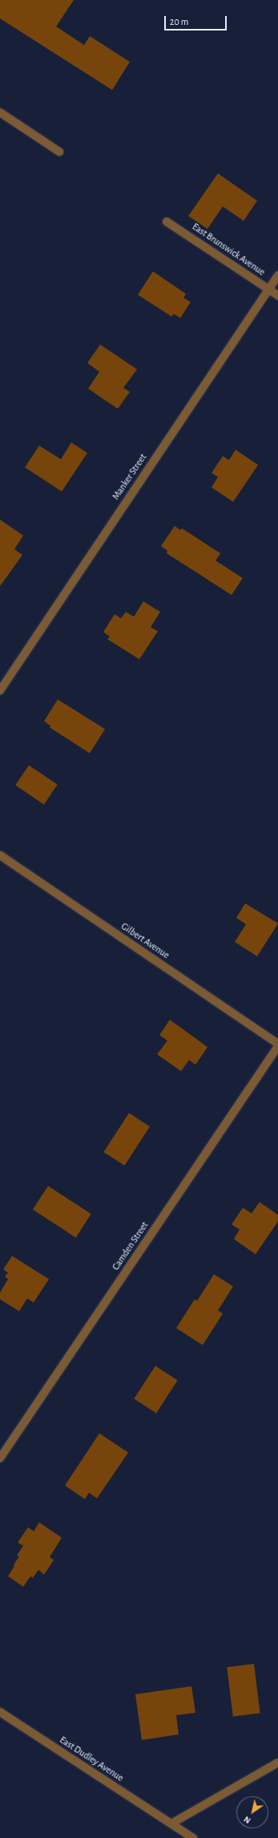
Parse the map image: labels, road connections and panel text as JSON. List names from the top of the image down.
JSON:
{
  "streets": {
    "street": [
      "East Brunswick Avenue",
      "Manker Street",
      "Gilbert Avenue",
      "Camden Street",
      "East Dudley Avenue"
    ]
  },
  "crossings": [
    ["East Brunswick Avenue", "Manker Street"]
  ],
  "scale_bar": "20 m",
  "north": "bottom left"
}
